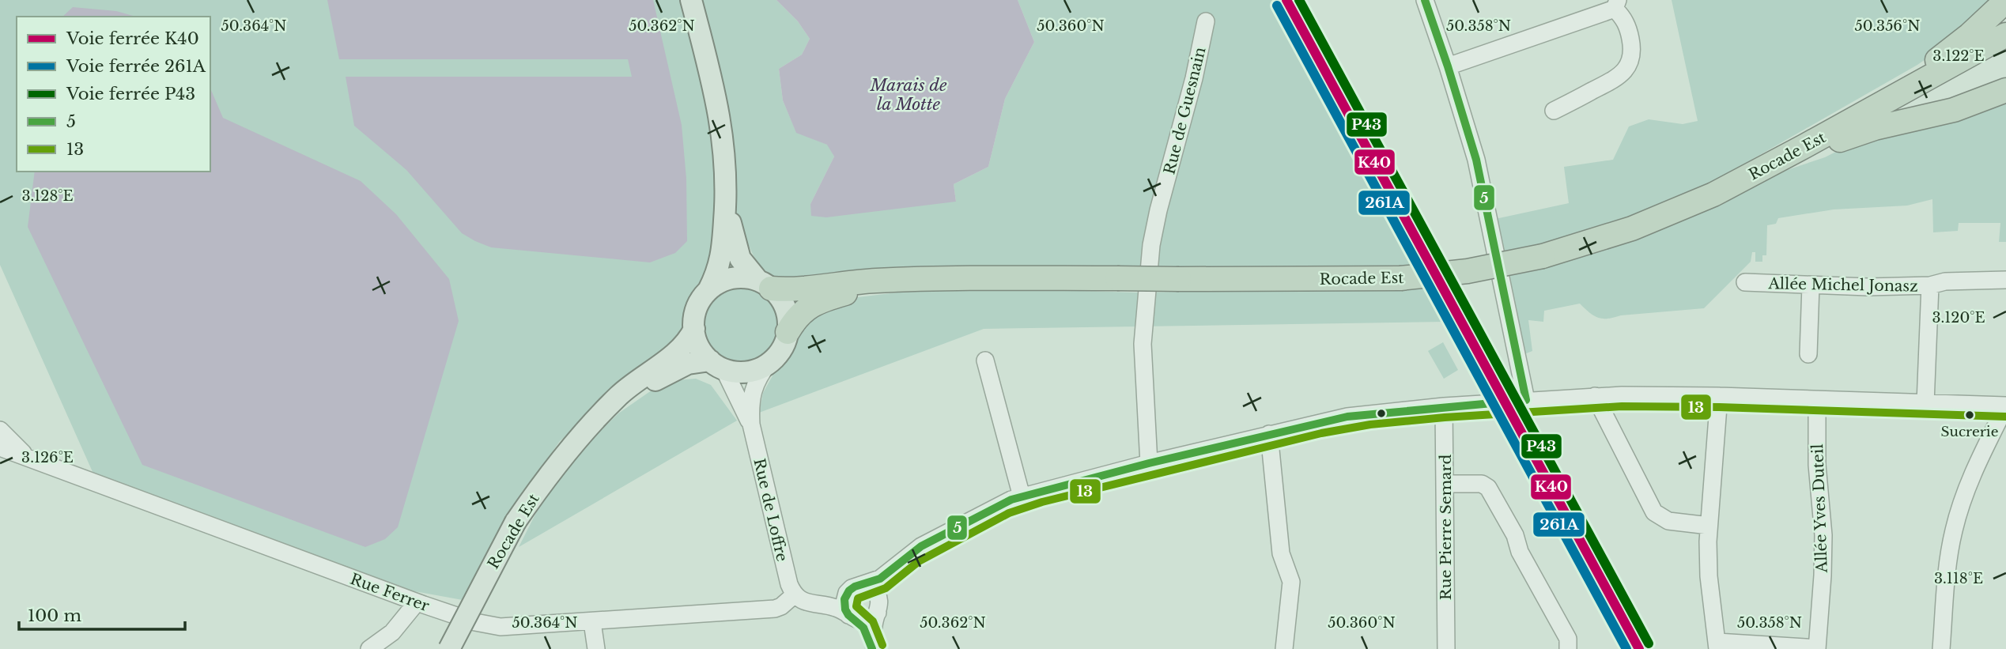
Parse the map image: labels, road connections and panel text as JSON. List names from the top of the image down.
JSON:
{
  "streets": {
    "highway": ["Rocade Est"],
    "street": [
      "Rue de Guesnain",
      "Allée Michel Jonasz",
      "Allée Yves Duteil",
      "Rue de Loffre",
      "Rue Pierre Semard",
      "Rue Ferrer"
    ]
  },
  "crossings": [
    ["Rue de Loffre", "Rue Ferrer"]
  ],
  "water": ["Marais de la Motte"],
  "places": ["Sucrerie"],
  "lines": [
    "rail line K40",
    "rail line P43",
    "transit line 5",
    "rail line 261A",
    "transit line 13"
  ],
  "legend": [
    "Voie ferrée K40",
    "Voie ferrée 261A",
    "Voie ferrée P43",
    "5",
    "13"
  ],
  "scale_bar": "100 m",
  "coordinates": [
    "50.364°N",
    "50.362°N",
    "50.360°N",
    "50.358°N",
    "50.356°N",
    "3.122°E",
    "3.128°E",
    "3.120°E",
    "3.126°E",
    "3.118°E"
  ]
}
